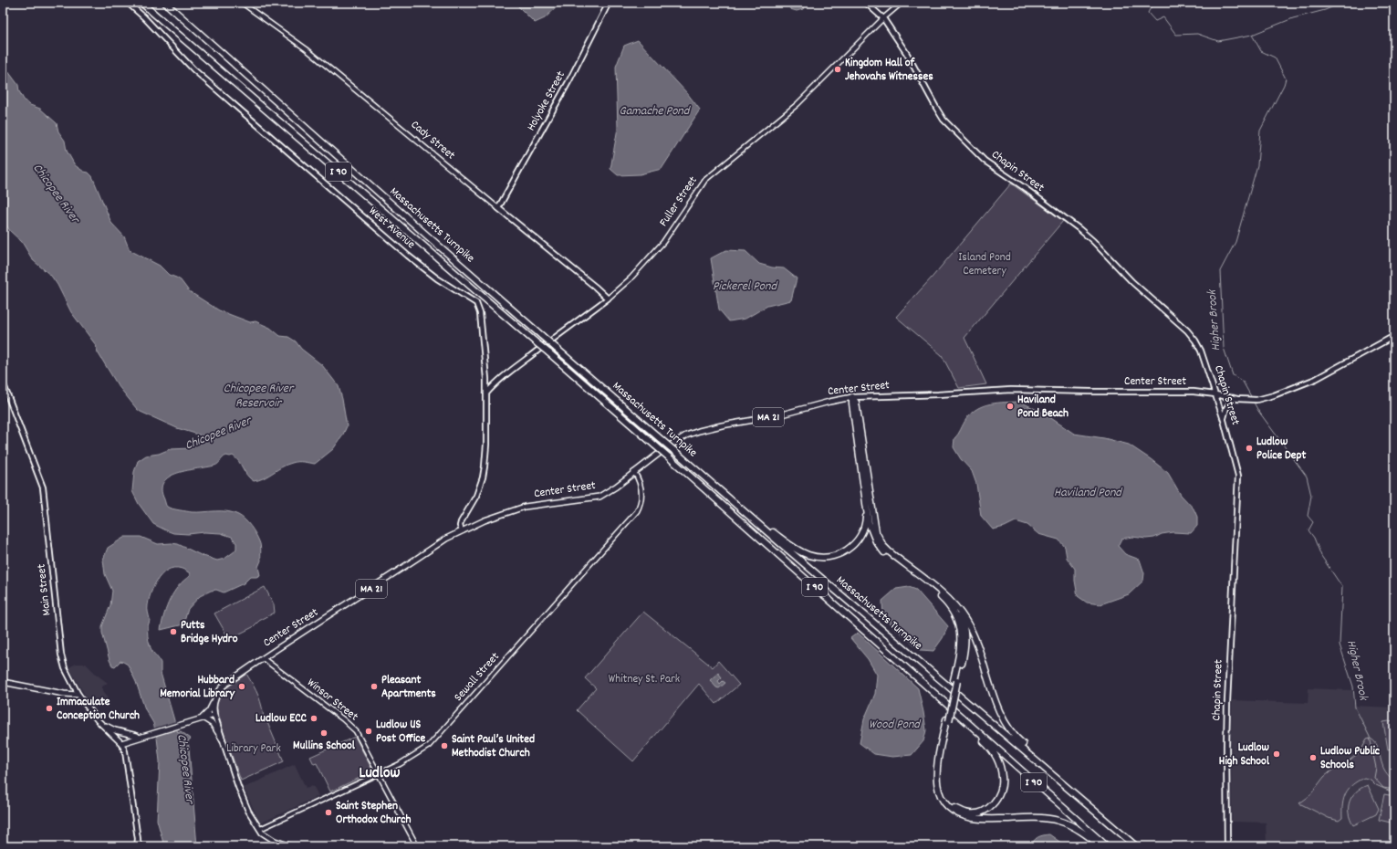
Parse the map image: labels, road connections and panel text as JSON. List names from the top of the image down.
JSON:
{
  "streets": {
    "highway": ["I 90", "Massachusetts Turnpike"],
    "main road": [
      "Holyoke Street",
      "Cady Street",
      "Chapin Street",
      "Fuller Street",
      "West Avenue",
      "Center Street",
      "MA 21",
      "Main Street"
    ],
    "street": ["Sewall Street", "Winsor Street"]
  },
  "crossings": [
    ["Holyoke Street", "Cady Street"],
    ["Cady Street", "Fuller Street"],
    ["Chapin Street", "Fuller Street"],
    ["Chapin Street", "Center Street"],
    ["Fuller Street", "West Avenue"],
    ["West Avenue", "Center Street"],
    ["Center Street", "Sewall Street"],
    ["Center Street", "Winsor Street"],
    ["Sewall Street", "Winsor Street"]
  ],
  "districts": ["Ludlow"],
  "water": [
    "Gamache Pond",
    "Chicopee River",
    "Pickerel Pond",
    "Higher Brook",
    "Chicopee River Reservoir",
    "Haviland Pond",
    "Wood Pond"
  ],
  "parks": ["Island Pond Cemetery", "Whitney St. Park", "Library Park"],
  "places": [
    "Kingdom Hall of Jehovahs Witnesses",
    "Haviland Pond Beach",
    "Ludlow Police Dept",
    "Putts Bridge Hydro",
    "Hubbard Memorial Library",
    "Pleasant Apartments",
    "Immaculate Conception Church",
    "Ludlow ECC",
    "Ludlow US Post Office",
    "Mullins School",
    "Saint Paul’s United Methodist Church",
    "Ludlow High School",
    "Ludlow Public Schools",
    "Saint Stephen Orthodox Church"
  ]
}
